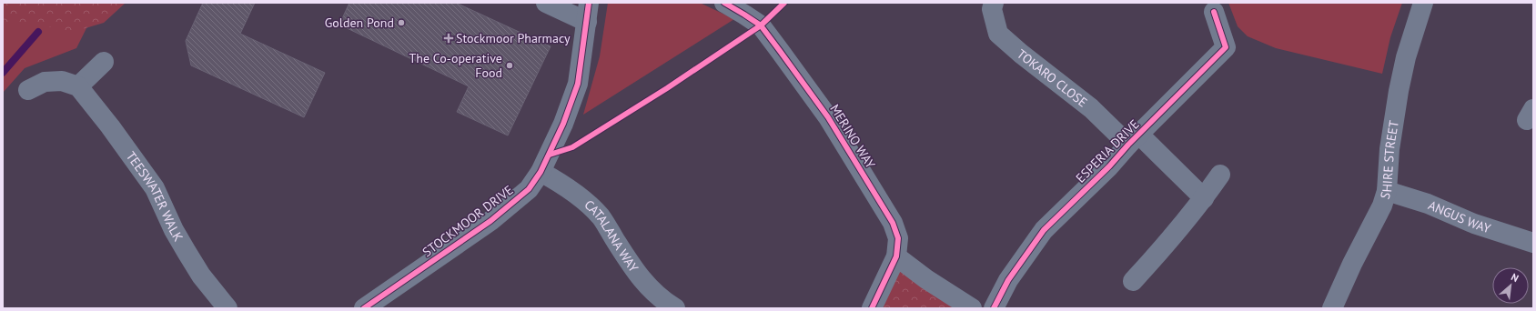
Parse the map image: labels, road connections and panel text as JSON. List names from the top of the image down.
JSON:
{
  "streets": {
    "street": [
      "TOKARO CLOSE",
      "MERINO WAY",
      "ESPERIA DRIVE",
      "SHIRE STREET",
      "TEESWATER WALK",
      "ANGUS WAY",
      "STOCKMOOR DRIVE",
      "CATALANA WAY"
    ]
  },
  "crossings": [
    ["TOKARO CLOSE", "ESPERIA DRIVE"],
    ["SHIRE STREET", "ANGUS WAY"],
    ["STOCKMOOR DRIVE", "CATALANA WAY"]
  ],
  "places": {
    "other": ["Golden Pond", "The Co-operative Food"],
    "health": ["Stockmoor Pharmacy"]
  },
  "north": "top right"
}
